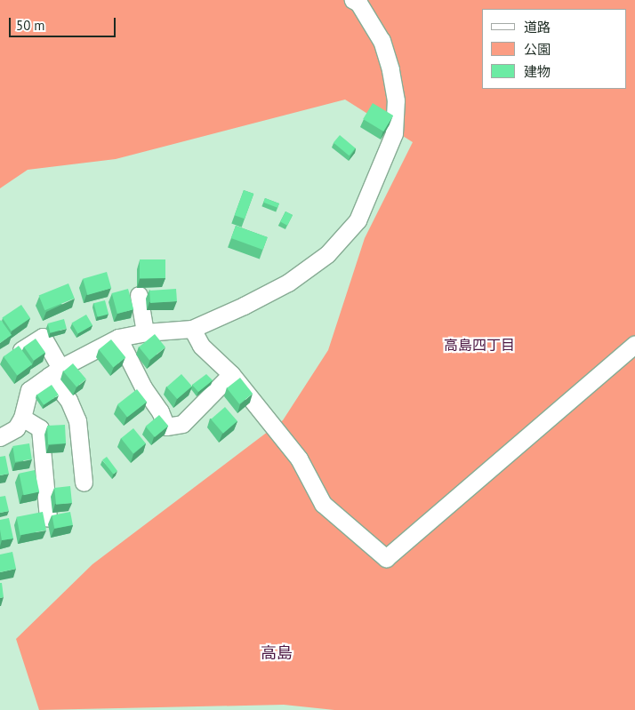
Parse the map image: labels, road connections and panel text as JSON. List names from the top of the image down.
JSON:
{
  "districts": ["高島四丁目", "高島"],
  "legend": ["道路", "公園", "建物"],
  "scale_bar": "50 m"
}
